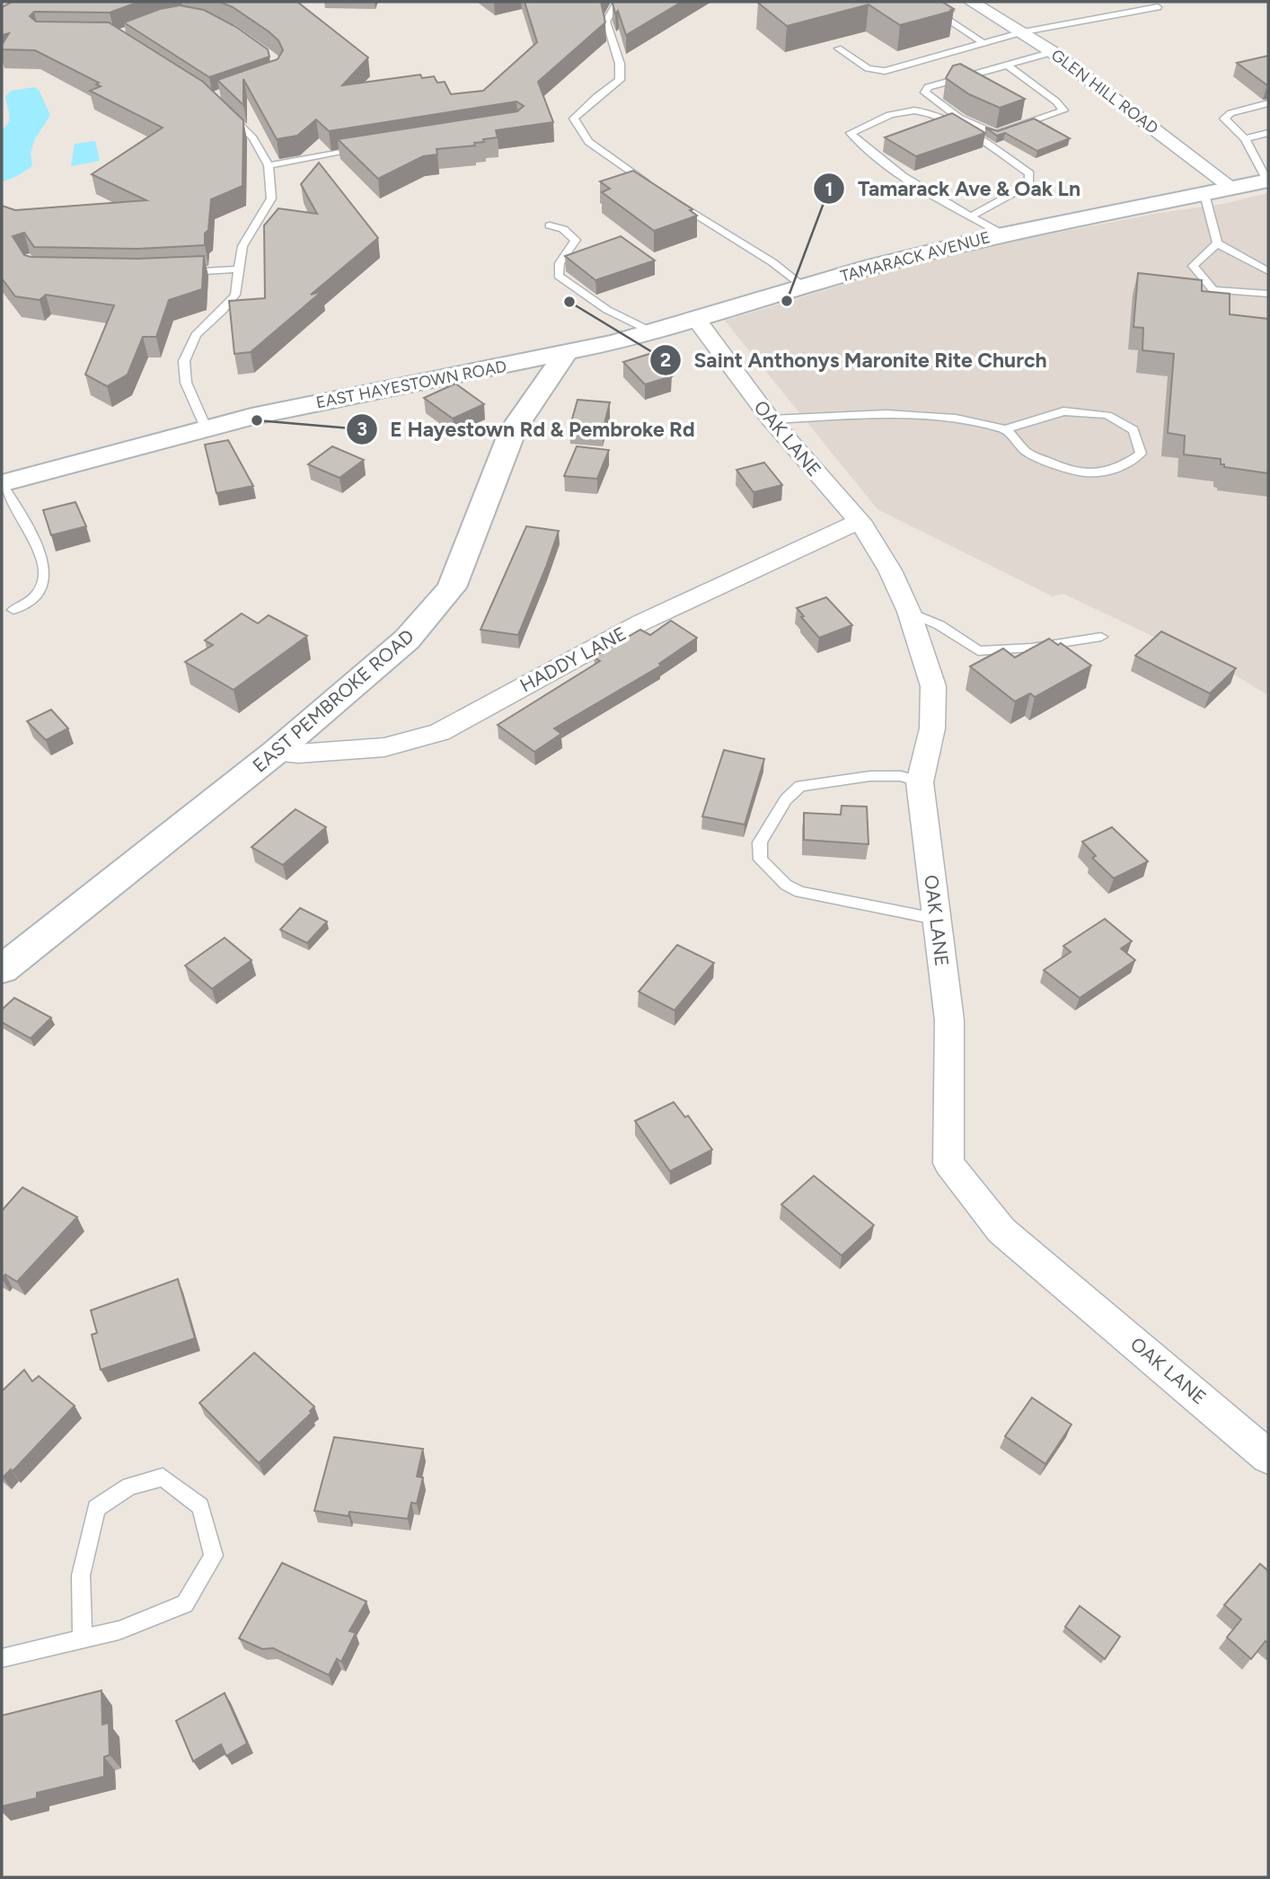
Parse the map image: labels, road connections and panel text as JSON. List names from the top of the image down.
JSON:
{
  "streets": {
    "street": [
      "GLEN HILL ROAD",
      "TAMARACK AVENUE",
      "EAST HAYESTOWN ROAD",
      "OAK LANE",
      "HADDY LANE",
      "EAST PEMBROKE ROAD"
    ]
  },
  "crossings": [
    ["GLEN HILL ROAD", "TAMARACK AVENUE"],
    ["TAMARACK AVENUE", "EAST HAYESTOWN ROAD"],
    ["TAMARACK AVENUE", "OAK LANE"],
    ["TAMARACK AVENUE", "EAST PEMBROKE ROAD"],
    ["EAST HAYESTOWN ROAD", "EAST PEMBROKE ROAD"],
    ["OAK LANE", "HADDY LANE"],
    ["HADDY LANE", "EAST PEMBROKE ROAD"]
  ],
  "places": ["Tamarack Ave & Oak Ln", "Saint Anthonys Maronite Rite Church", "E Hayestown Rd & Pembroke Rd"]
}
